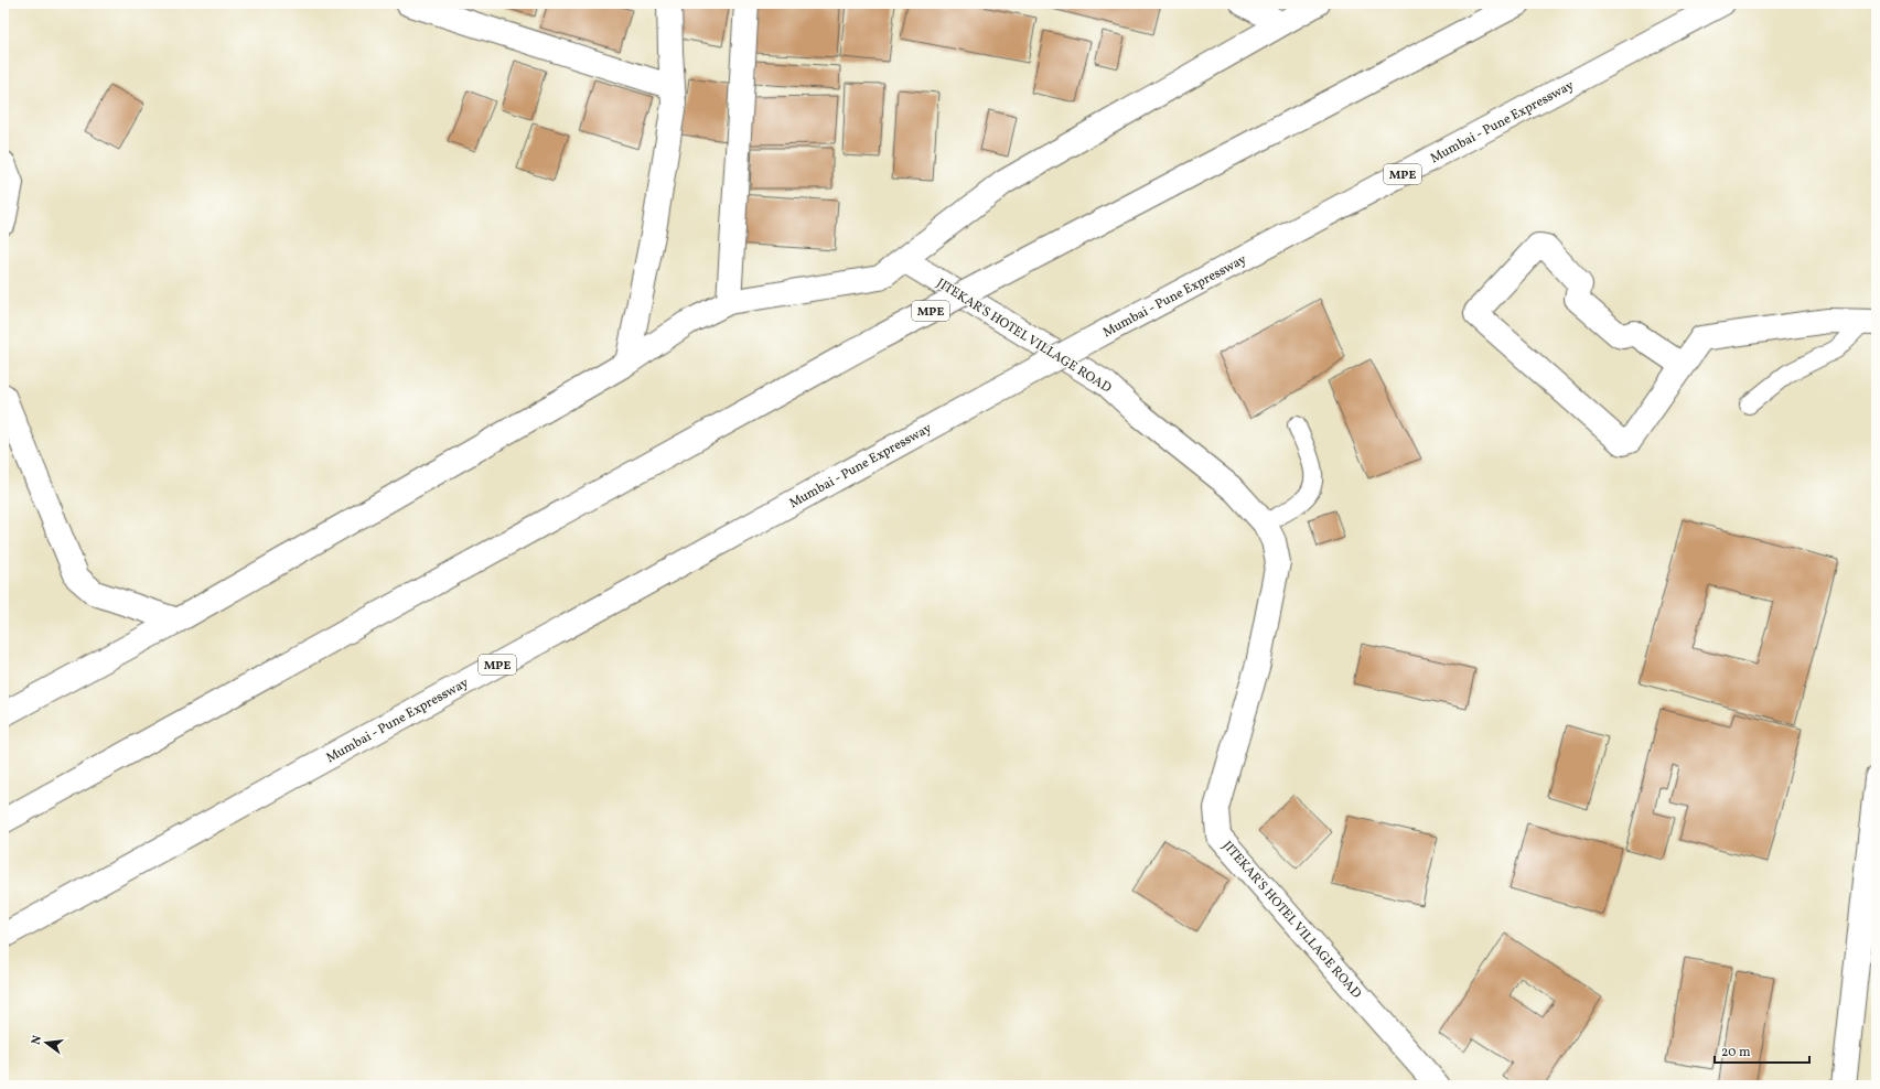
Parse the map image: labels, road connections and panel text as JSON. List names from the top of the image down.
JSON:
{
  "streets": {
    "main road": ["Mumbai - Pune Expressway", "MPE", "JITEKAR'S HOTEL VILLAGE ROAD"]
  },
  "scale_bar": "20 m",
  "north": "left"
}
